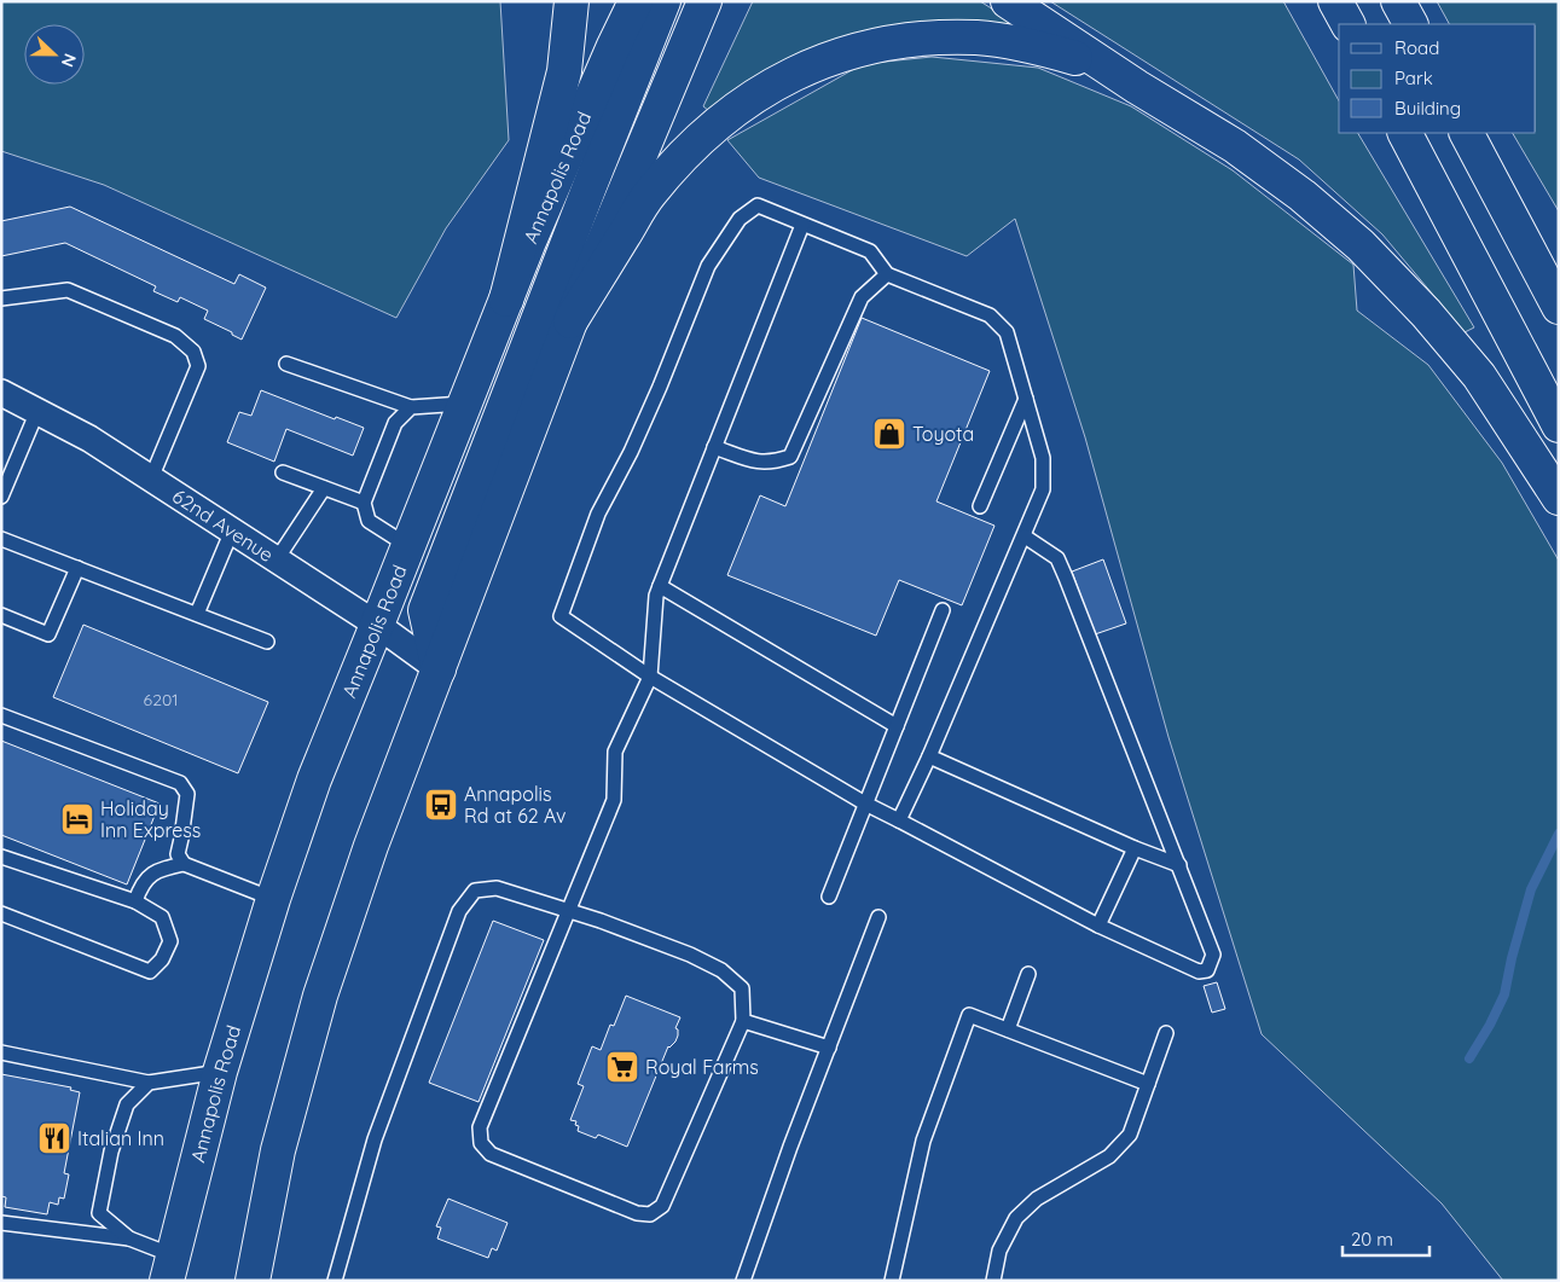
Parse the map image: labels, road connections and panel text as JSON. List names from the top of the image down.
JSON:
{
  "streets": {
    "main road": ["Annapolis Road"],
    "street": ["62nd Avenue"]
  },
  "crossings": [
    ["Annapolis Road", "62nd Avenue"]
  ],
  "places": {
    "shop": ["Toyota"],
    "bus stop": ["Annapolis Rd at 62 Av"],
    "hotel": ["Holiday Inn Express"],
    "supermarket": ["Royal Farms"],
    "restaurant": ["Italian Inn"]
  },
  "house_numbers": ["6201"],
  "legend": ["Road", "Park", "Building"],
  "scale_bar": "20 m",
  "north": "right"
}
